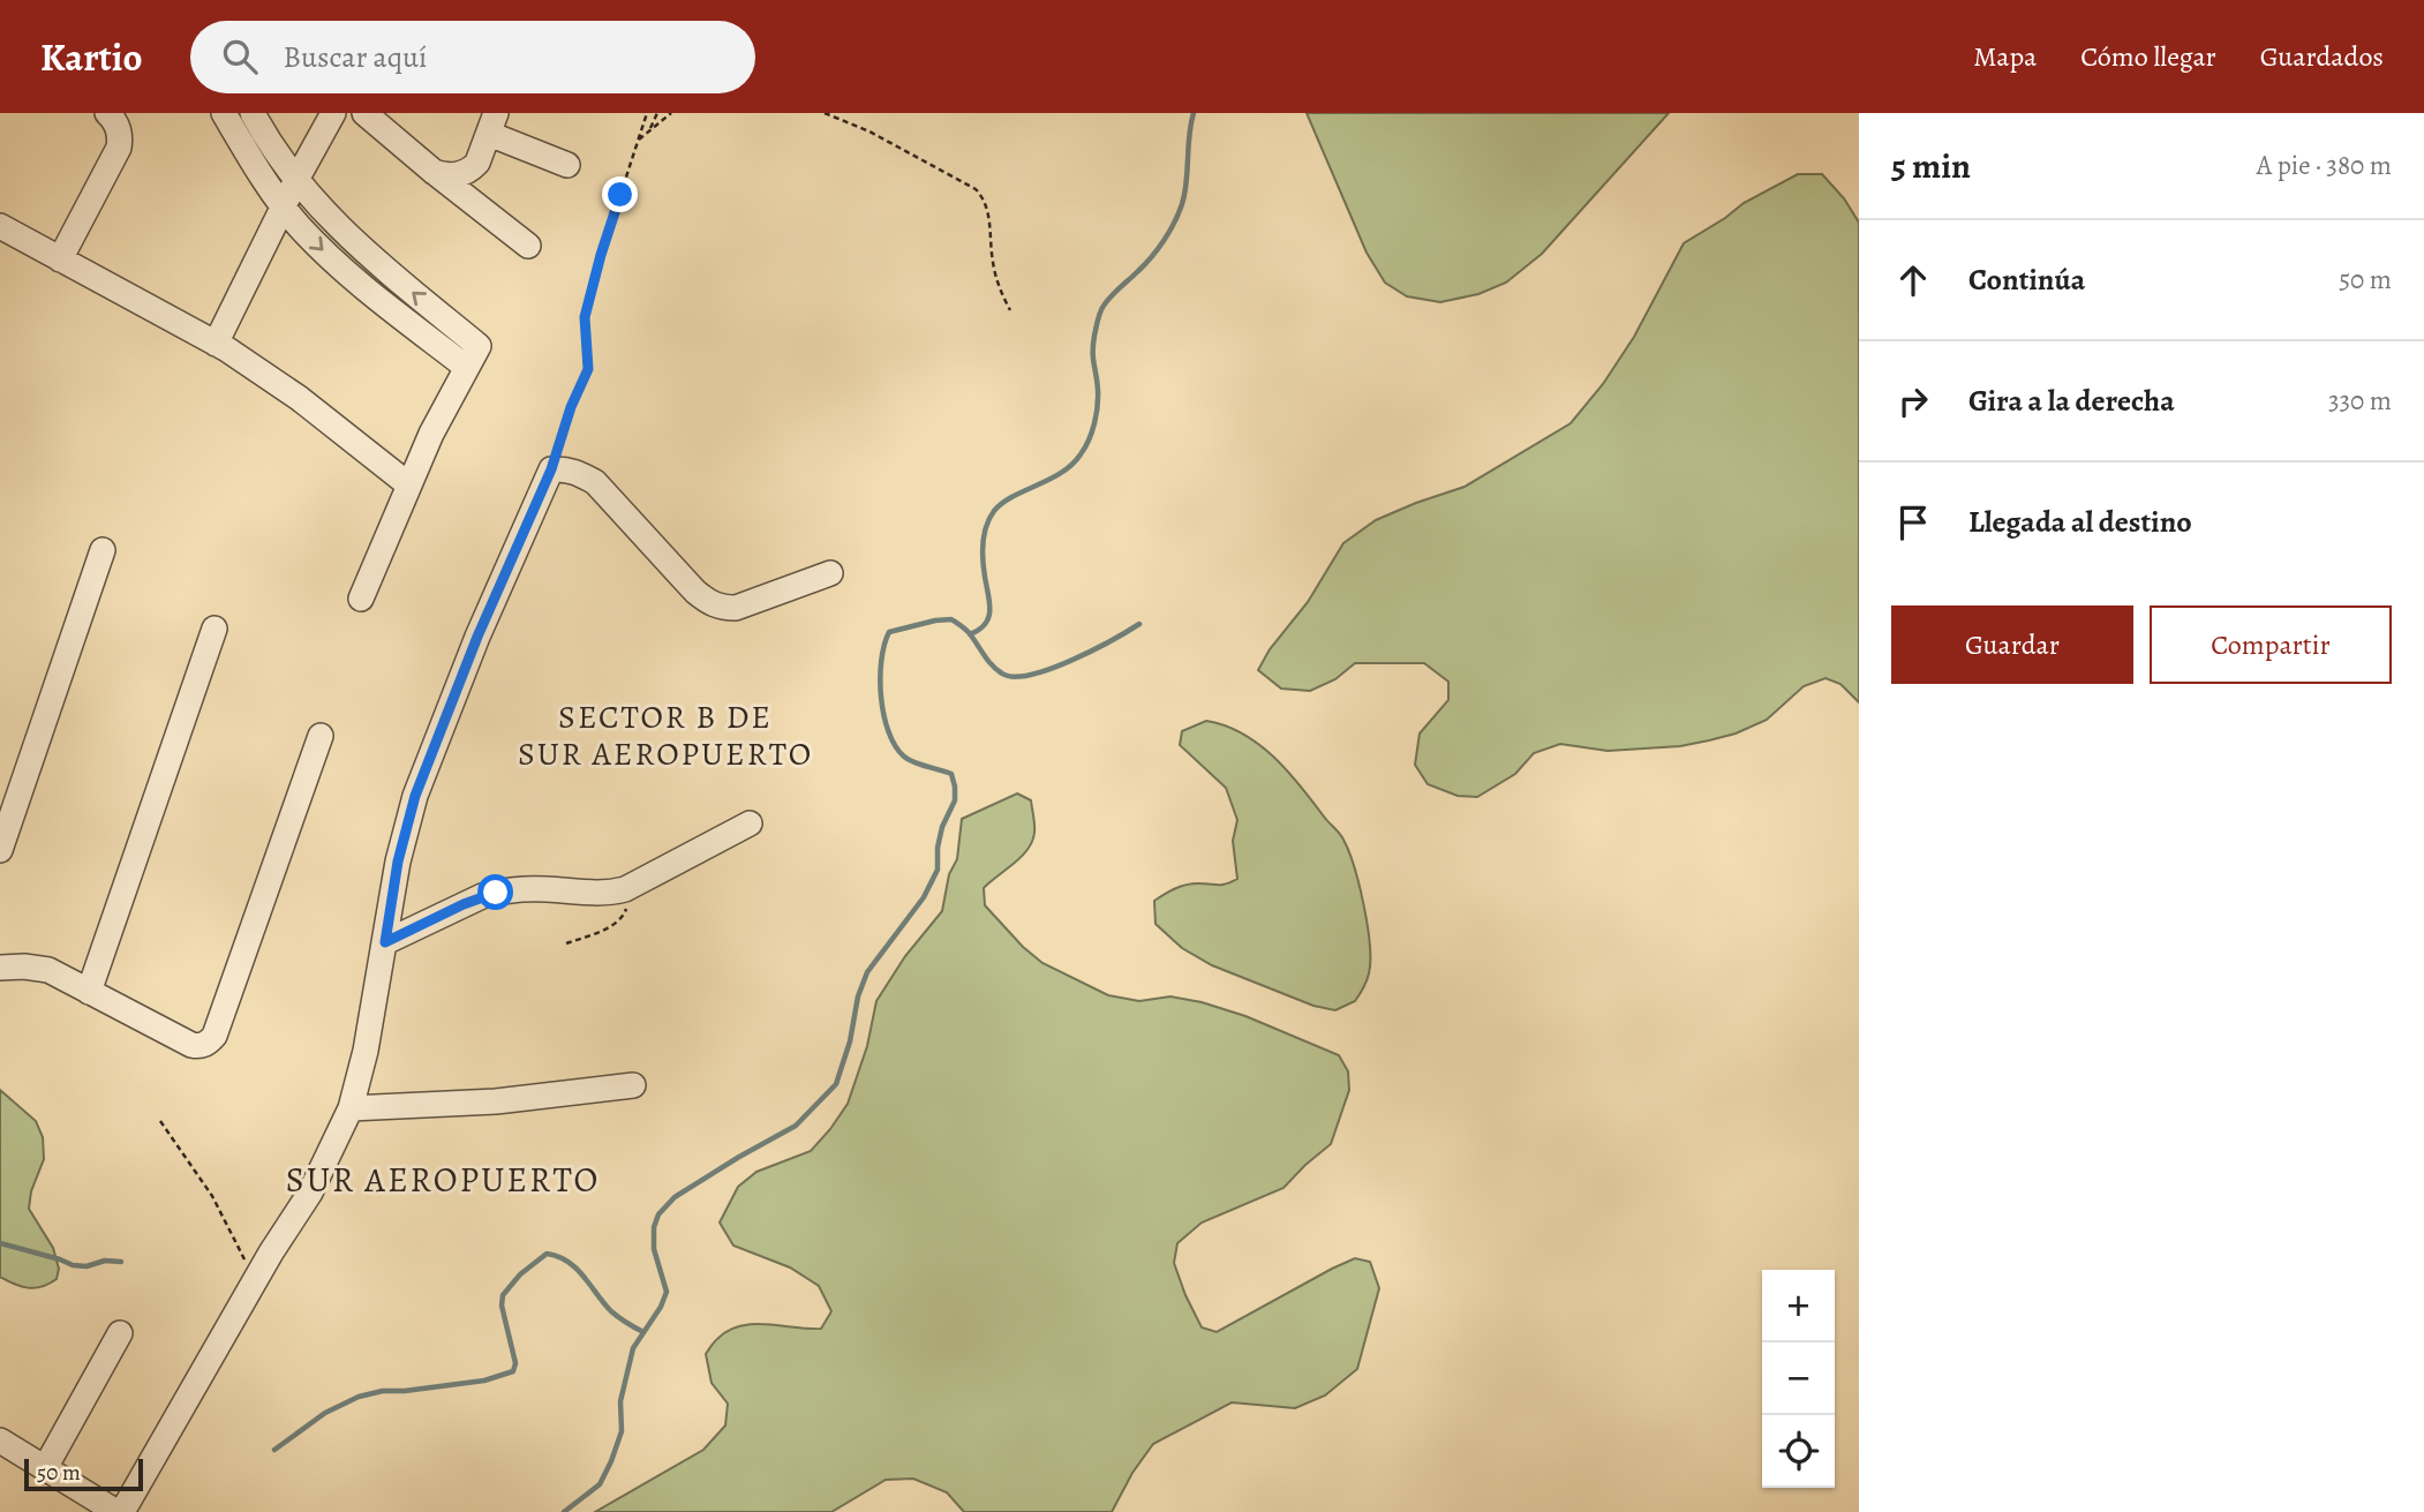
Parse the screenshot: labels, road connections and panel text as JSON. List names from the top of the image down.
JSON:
{
  "districts": ["SECTOR B DE SUR AEROPUERTO", "SUR AEROPUERTO"],
  "scale_bar": "50 m",
  "page": {
    "header": "Kartio",
    "search": "Buscar aquí",
    "nav": ["Mapa", "Cómo llegar", "Guardados"],
    "heading": ["5 min", "A pie · 380 m"],
    "list": [
      ["Continúa", "50 m"],
      ["Gira a la derecha", "330 m"],
      "Llegada al destino"
    ],
    "buttons": ["Guardar", "Compartir"],
    "map_buttons": ["+", "−"],
    "scale": "50 m"
  }
}
